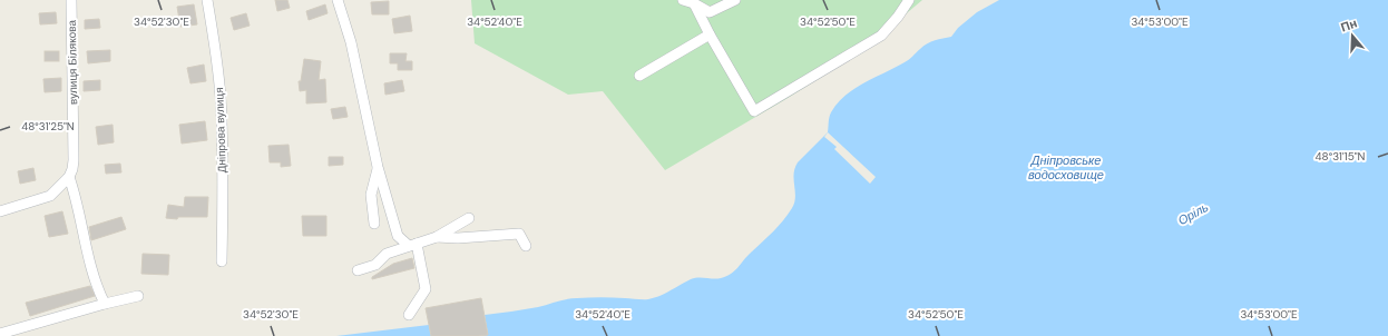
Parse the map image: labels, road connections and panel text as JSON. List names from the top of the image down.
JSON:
{
  "streets": {
    "street": ["вулиця Білякова", "Дніпрова вулиця"]
  },
  "water": ["Дніпровське водосховище", "Оріль"],
  "north": "top",
  "coordinates": [
    "34°52'30\"E",
    "34°52'40\"E",
    "34°52'50\"E",
    "34°53'00\"E",
    "48°31'25\"N",
    "48°31'15\"N"
  ]
}
